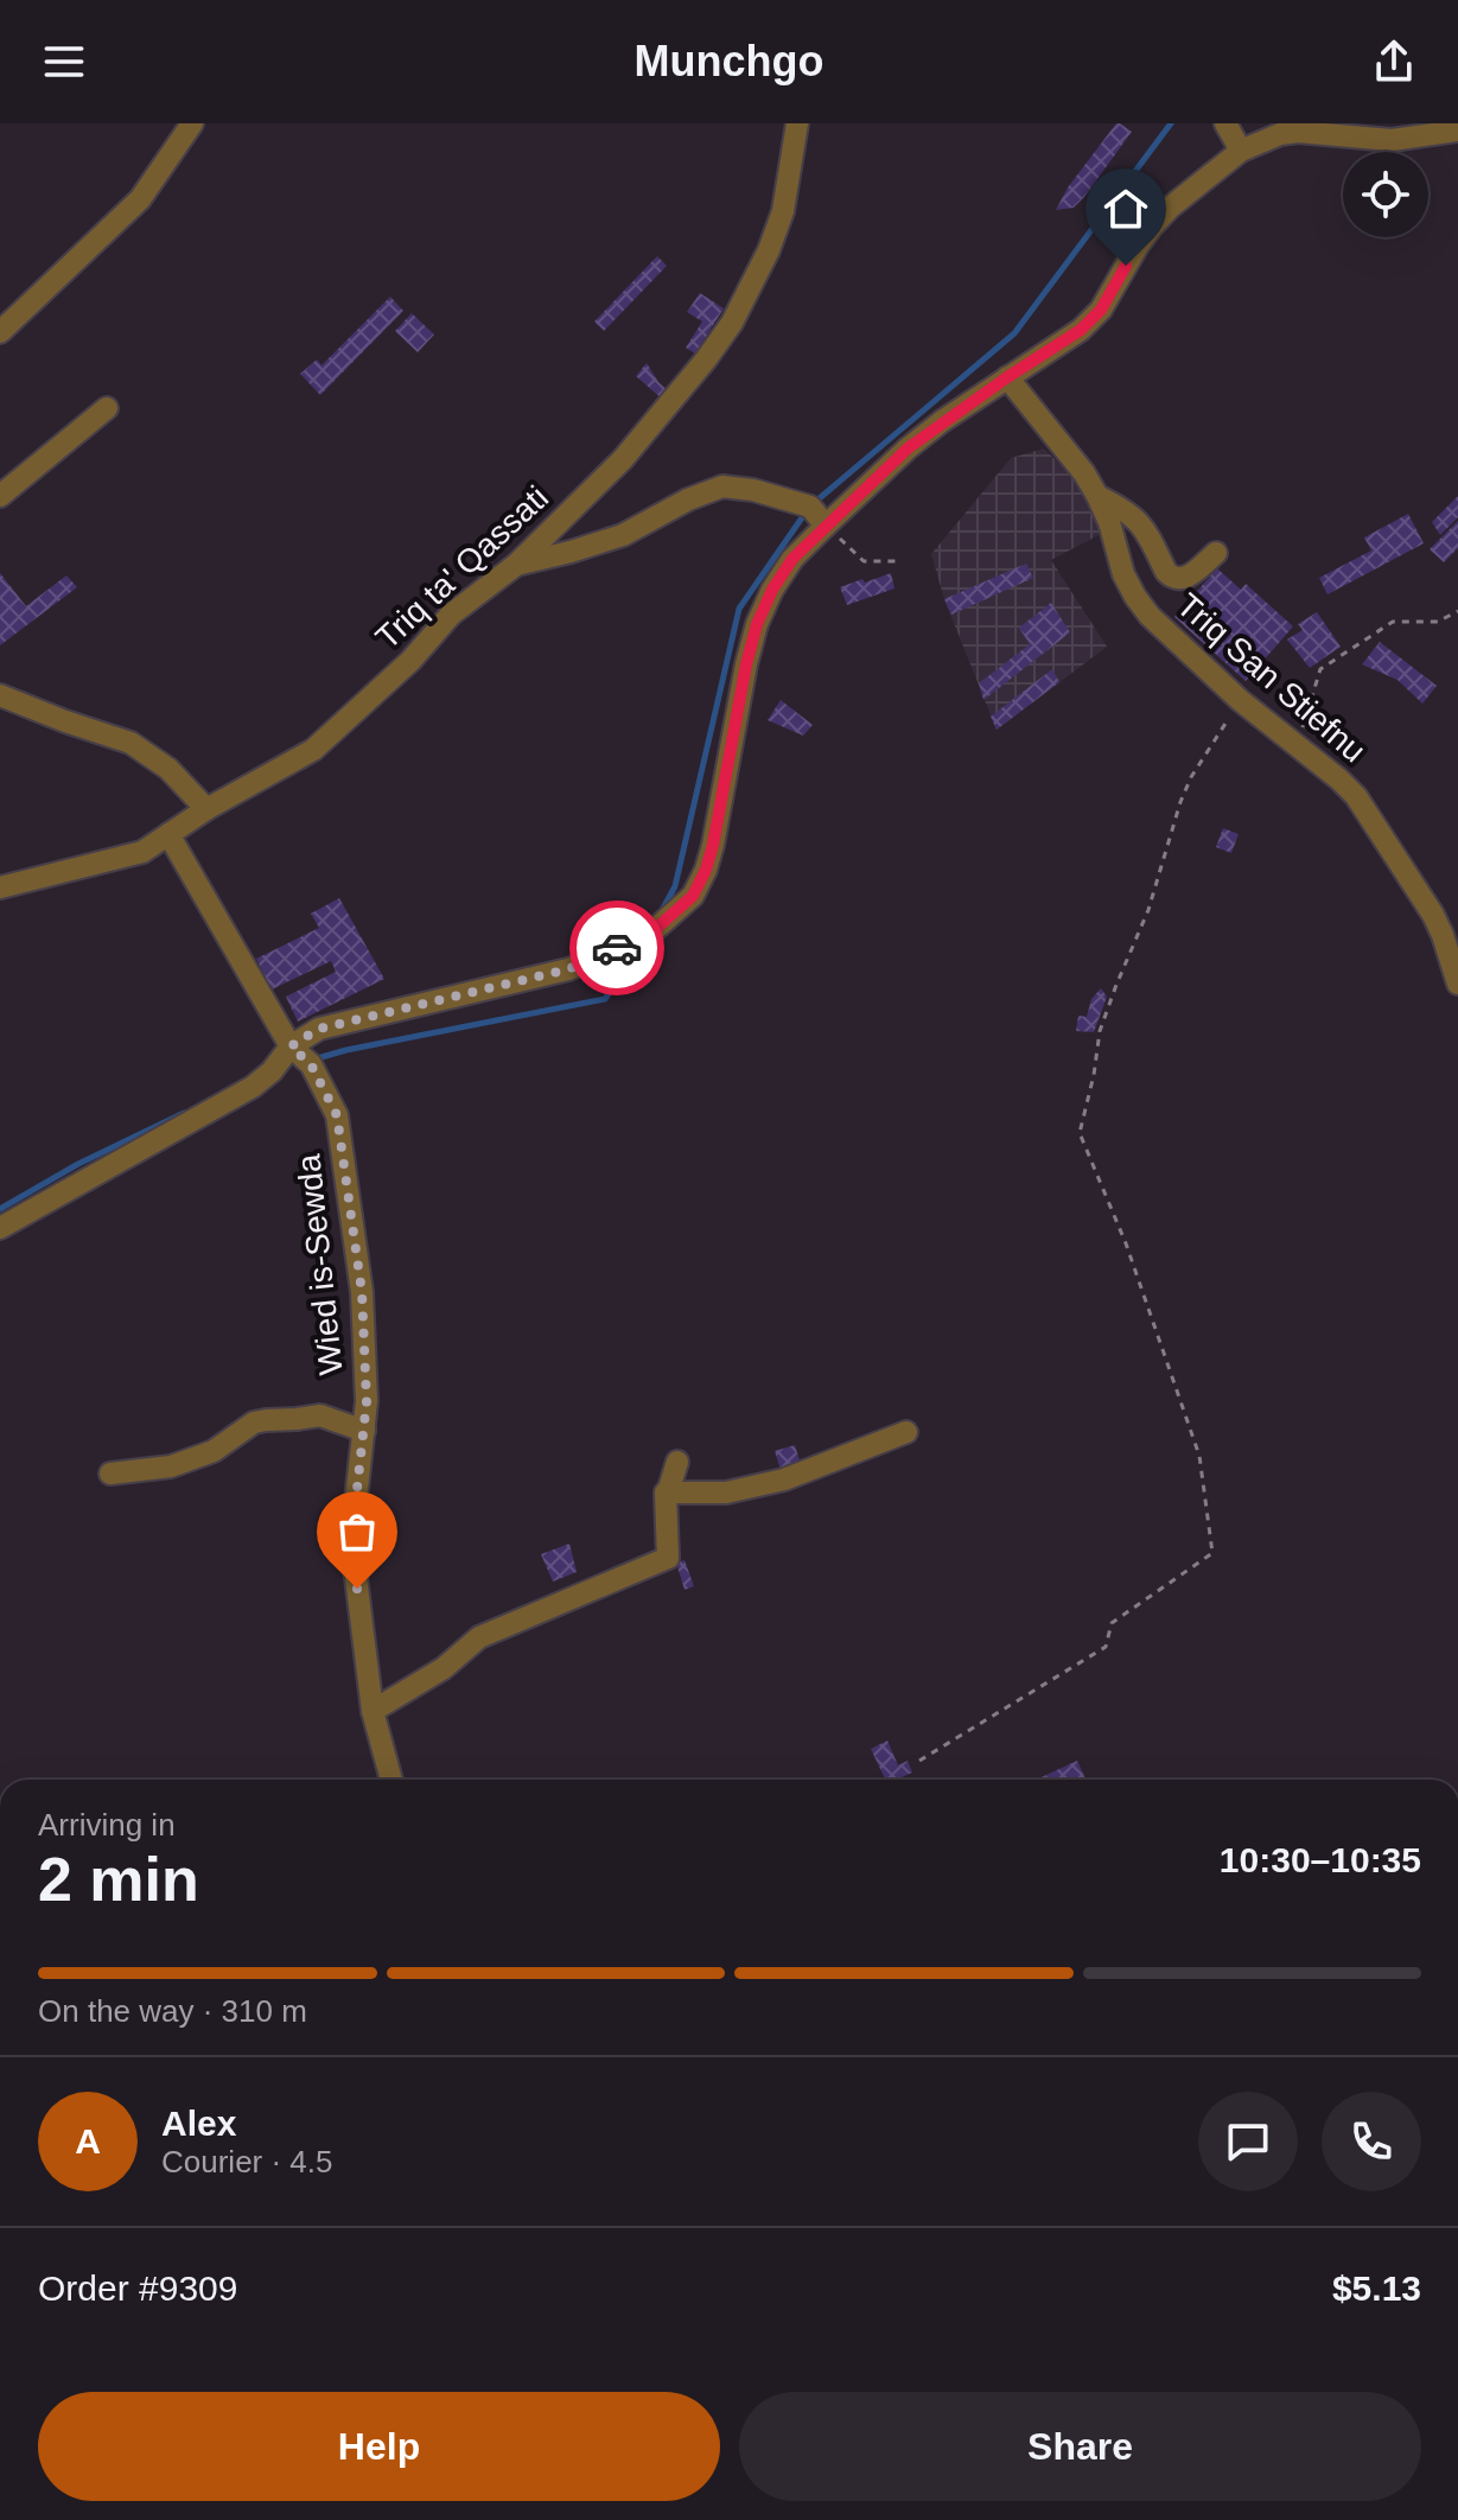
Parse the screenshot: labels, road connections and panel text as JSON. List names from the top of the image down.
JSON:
{
  "streets": {
    "street": ["Triq ta' Qassati", "Triq San Stiefnu", "Wied is-Sewda"]
  },
  "crossings": [
    ["Triq ta' Qassati", "Wied is-Sewda"]
  ],
  "page": {
    "header": "Munchgo",
    "heading": ["2 min", "Arriving in", "10:30–10:35"],
    "panel": [
      "Alex",
      "Courier · 4.5",
      "Order #9309",
      "$5.13"
    ],
    "bar": "On the way · 310 m",
    "round": "A",
    "buttons": ["Help", "Share"]
  }
}
